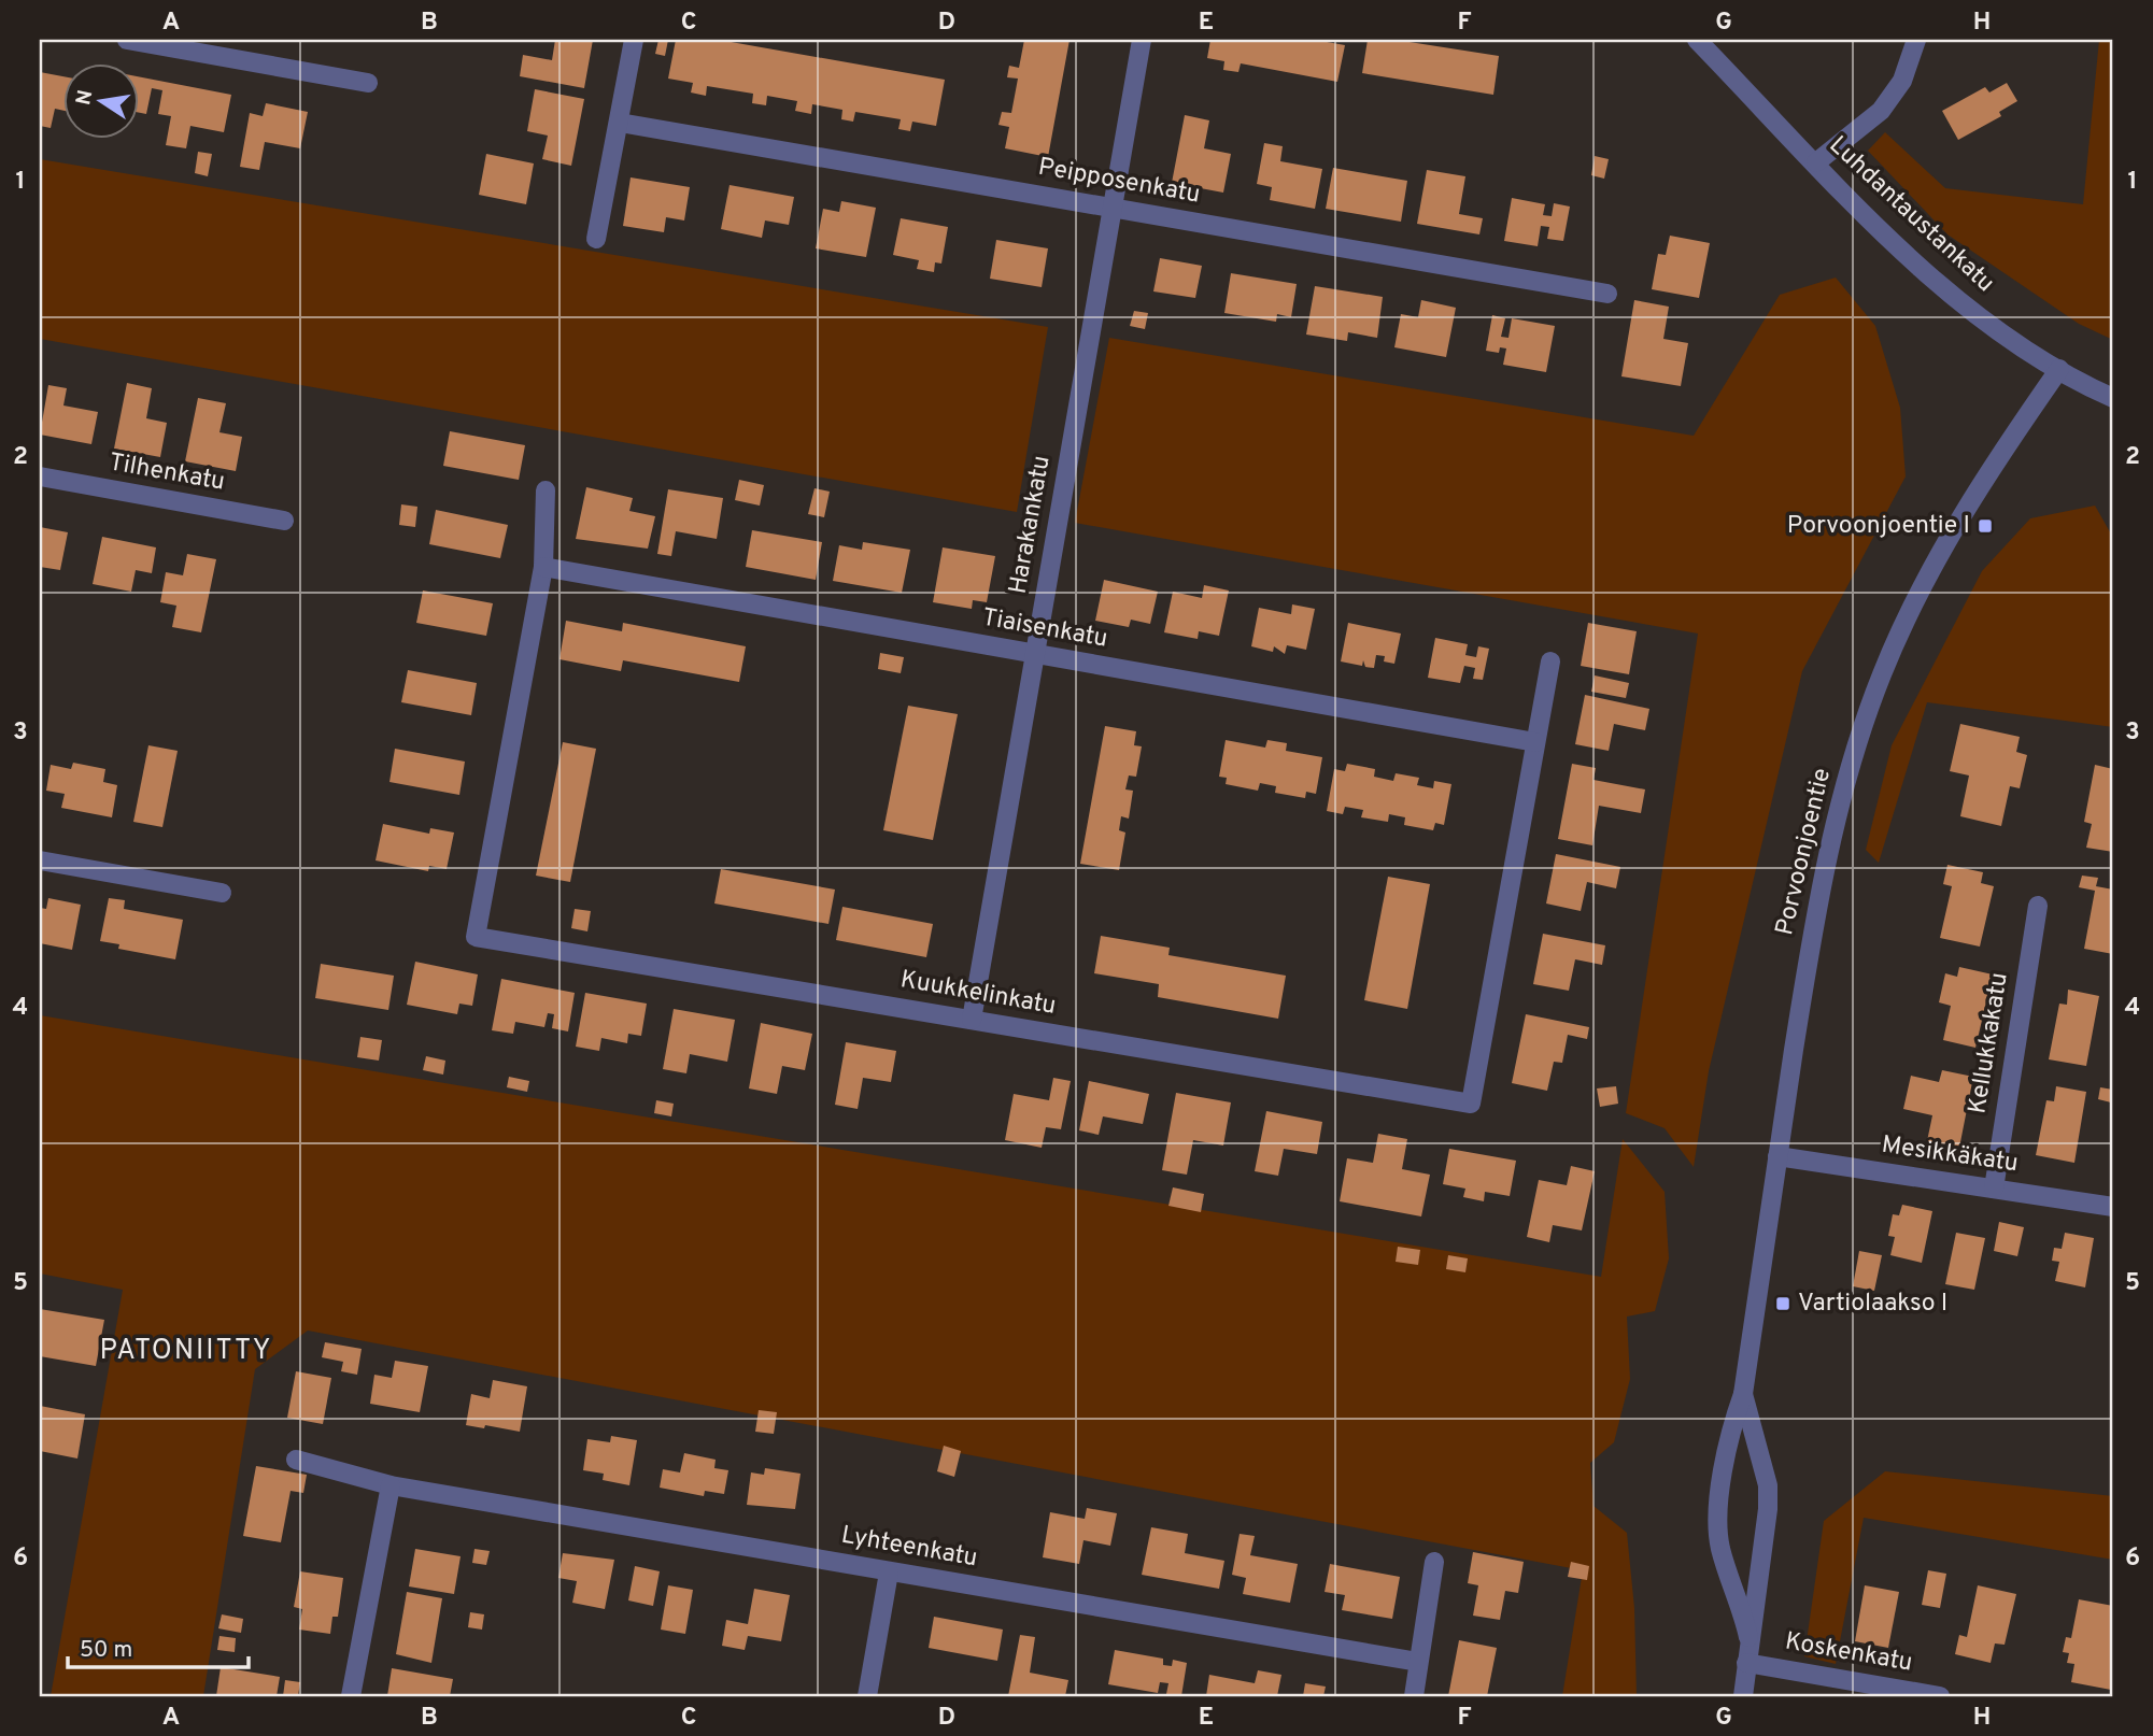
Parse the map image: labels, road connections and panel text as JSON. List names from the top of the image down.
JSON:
{
  "streets": {
    "street": [
      "Peipposenkatu",
      "Luhdantaustankatu",
      "Tilhenkatu",
      "Harakankatu",
      "Tiaisenkatu",
      "Porvoonjoentie",
      "Kuukkelinkatu",
      "Kellukkakatu",
      "Mesikkäkatu",
      "Lyhteenkatu",
      "Koskenkatu"
    ]
  },
  "crossings": [
    ["Peipposenkatu", "Harakankatu"],
    ["Luhdantaustankatu", "Porvoonjoentie"],
    ["Harakankatu", "Tiaisenkatu"],
    ["Harakankatu", "Kuukkelinkatu"],
    ["Tiaisenkatu", "Kuukkelinkatu"],
    ["Porvoonjoentie", "Mesikkäkatu"],
    ["Porvoonjoentie", "Koskenkatu"],
    ["Kellukkakatu", "Mesikkäkatu"]
  ],
  "districts": ["PATONIITTY"],
  "places": {
    "transit": ["Porvoonjoentie I", "Vartiolaakso I"]
  },
  "scale_bar": "50 m",
  "north": "left",
  "grid": {
    "columns": [
      "A",
      "B",
      "C",
      "D",
      "E",
      "F",
      "G",
      "H"
    ],
    "rows": [
      "1",
      "2",
      "3",
      "4",
      "5",
      "6"
    ]
  }
}
